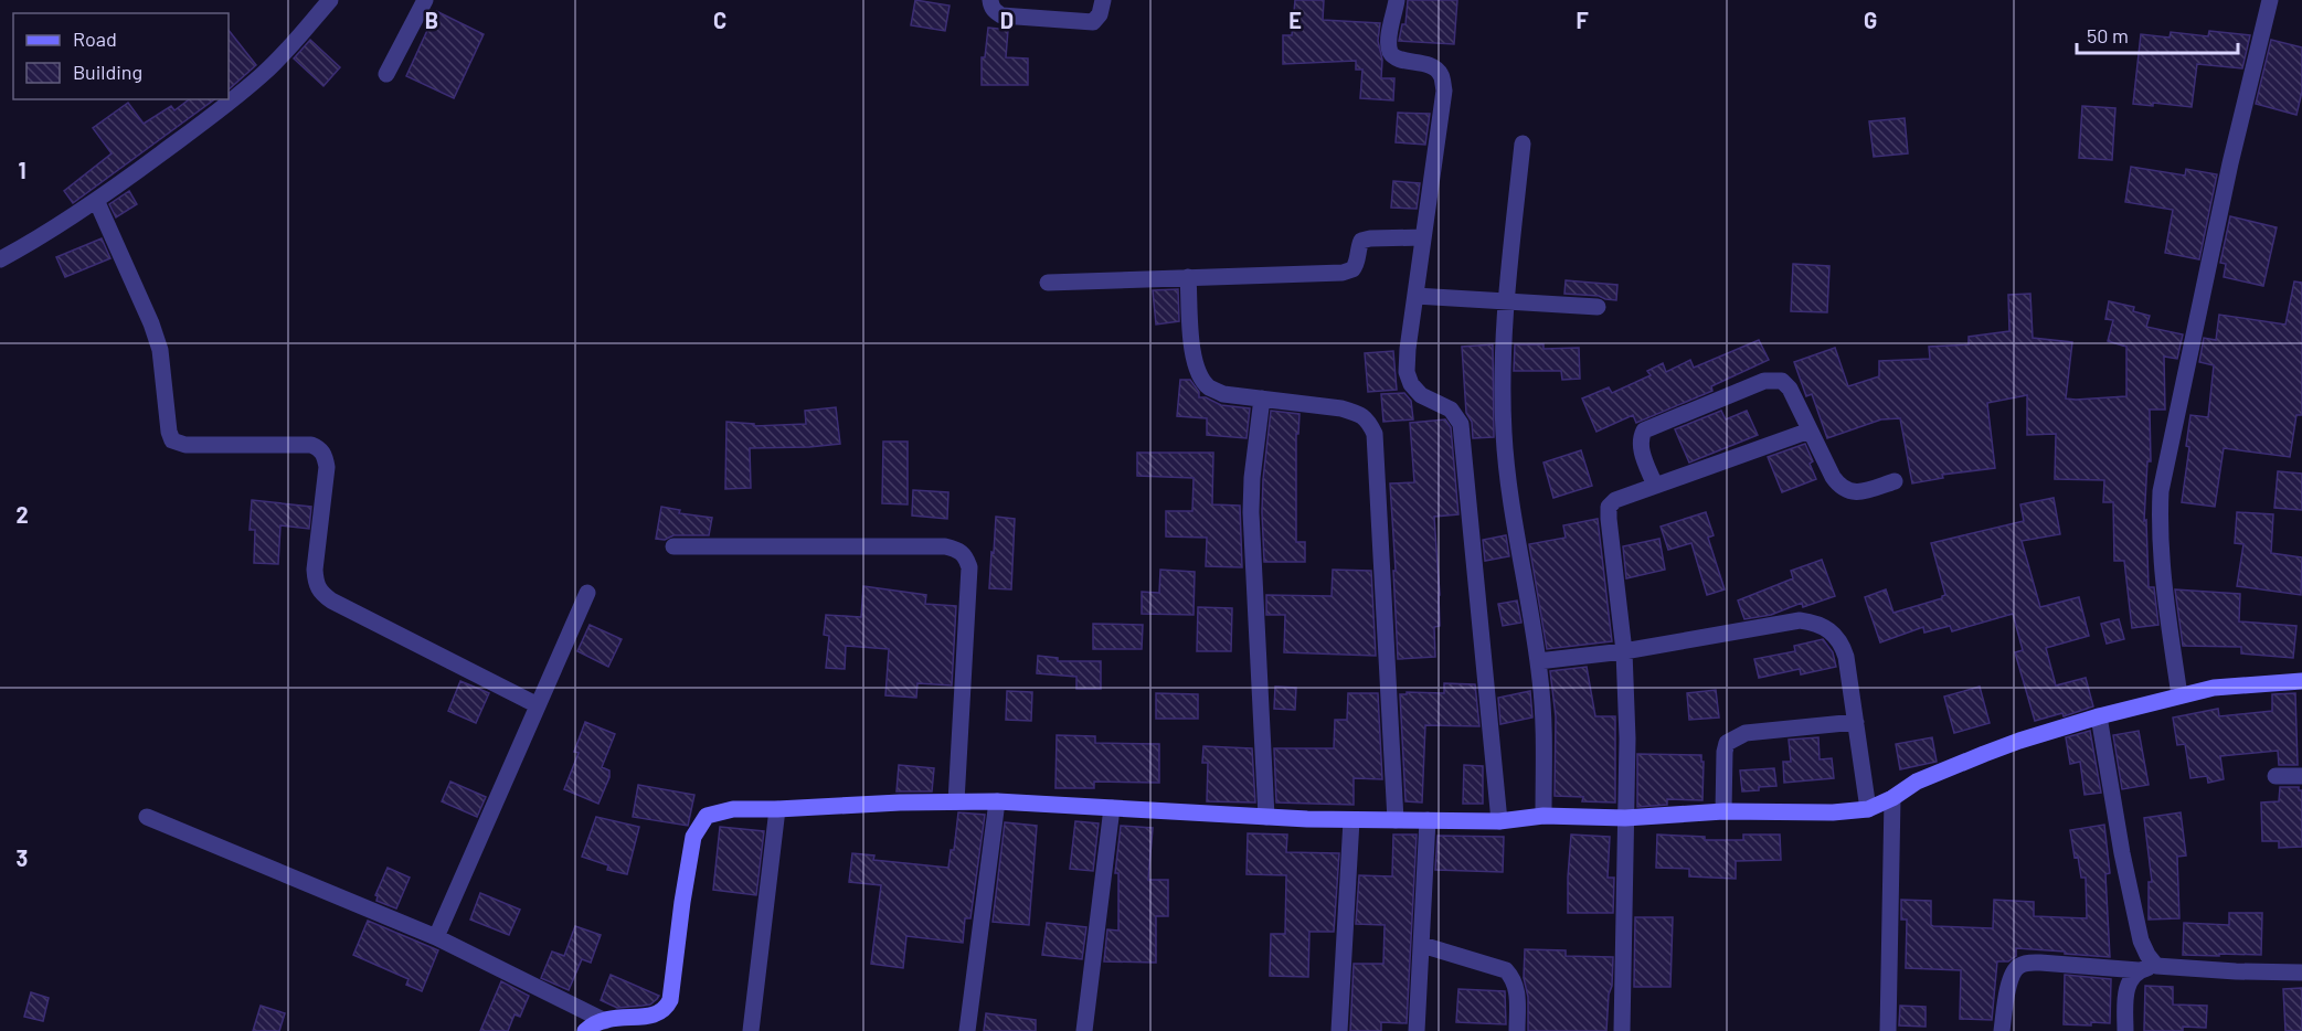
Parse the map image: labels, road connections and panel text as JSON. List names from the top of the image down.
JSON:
{
  "legend": ["Road", "Building"],
  "scale_bar": "50 m",
  "grid": {
    "columns": [
      "B",
      "C",
      "D",
      "E",
      "F",
      "G"
    ],
    "rows": ["1", "2", "3"]
  }
}
